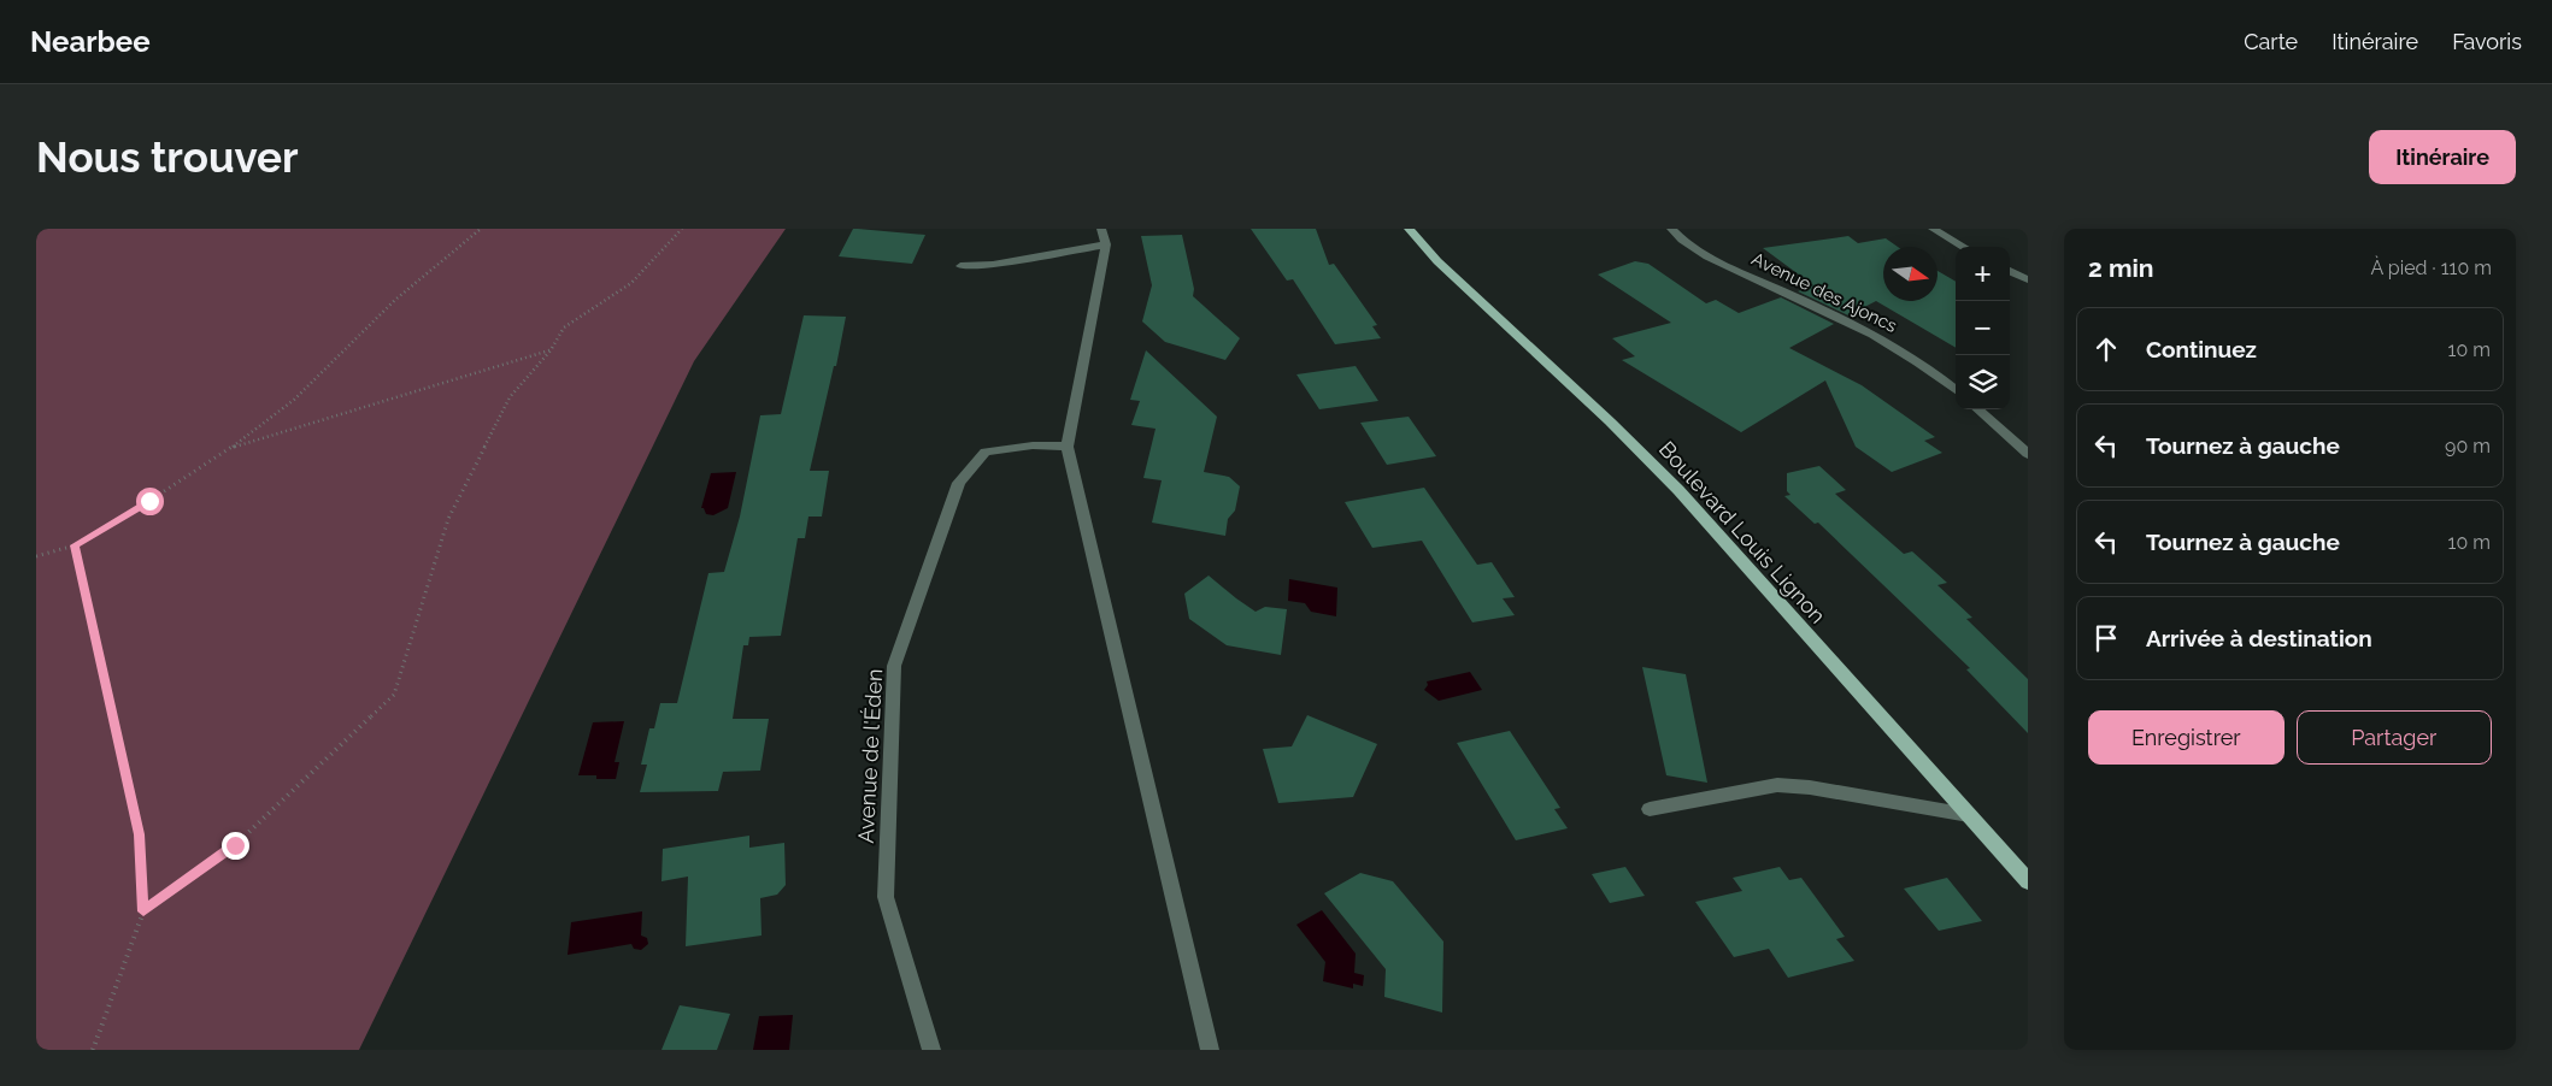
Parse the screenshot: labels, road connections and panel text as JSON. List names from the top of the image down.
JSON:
{
  "streets": {
    "main road": ["Boulevard Louis Lignon"],
    "street": ["Avenue des Ajoncs", "Avenue de l'Éden"]
  },
  "north": "right",
  "page": {
    "header": "Nearbee",
    "nav": ["Carte", "Itinéraire", "Favoris"],
    "buttons": [
      "Itinéraire",
      ["Enregistrer", "Partager"]
    ],
    "title": "Nous trouver",
    "heading": ["2 min", "À pied · 110 m"],
    "map_buttons": ["+", "−"],
    "list": [
      ["Continuez", "10 m"],
      ["Tournez à gauche", "90 m"],
      ["Tournez à gauche", "10 m"],
      "Arrivée à destination"
    ]
  }
}
